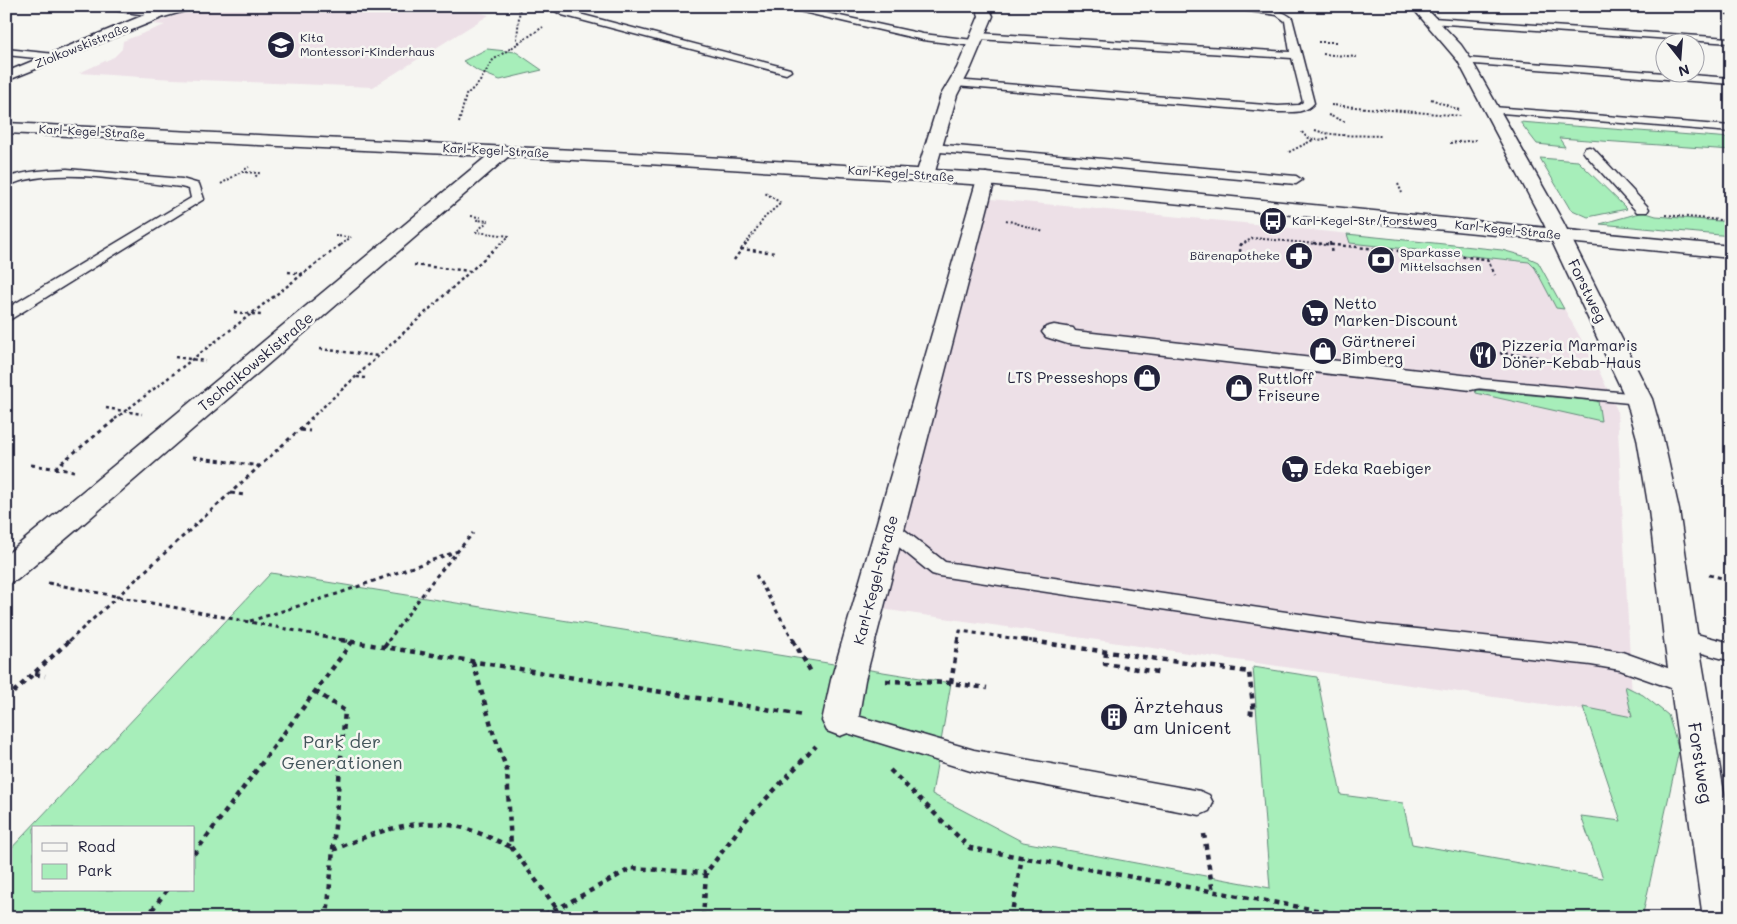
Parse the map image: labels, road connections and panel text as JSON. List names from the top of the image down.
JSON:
{
  "streets": {
    "street": [
      "Ziolkowskistraße",
      "Karl-Kegel-Straße",
      "Forstweg",
      "Tschaikowskistraße"
    ]
  },
  "crossings": [
    ["Karl-Kegel-Straße", "Forstweg"],
    ["Karl-Kegel-Straße", "Tschaikowskistraße"]
  ],
  "parks": ["Park der Generationen"],
  "places": {
    "school or university": ["Kita Montessori-Kinderhaus"],
    "bus stop": ["Karl-Kegel-Str/Forstweg"],
    "pharmacy": ["Bärenapotheke"],
    "bank": ["Sparkasse Mittelsachsen"],
    "supermarket": ["Netto Marken-Discount", "Edeka Raebiger"],
    "shop": ["Gärtnerei Bimberg", "LTS Presseshops", "Ruttloff Friseure"],
    "restaurant": ["Pizzeria Marmaris Döner-Kebab-Haus"],
    "building": ["Ärztehaus am Unicent"]
  },
  "legend": ["Road", "Park"],
  "north": "bottom"
}
